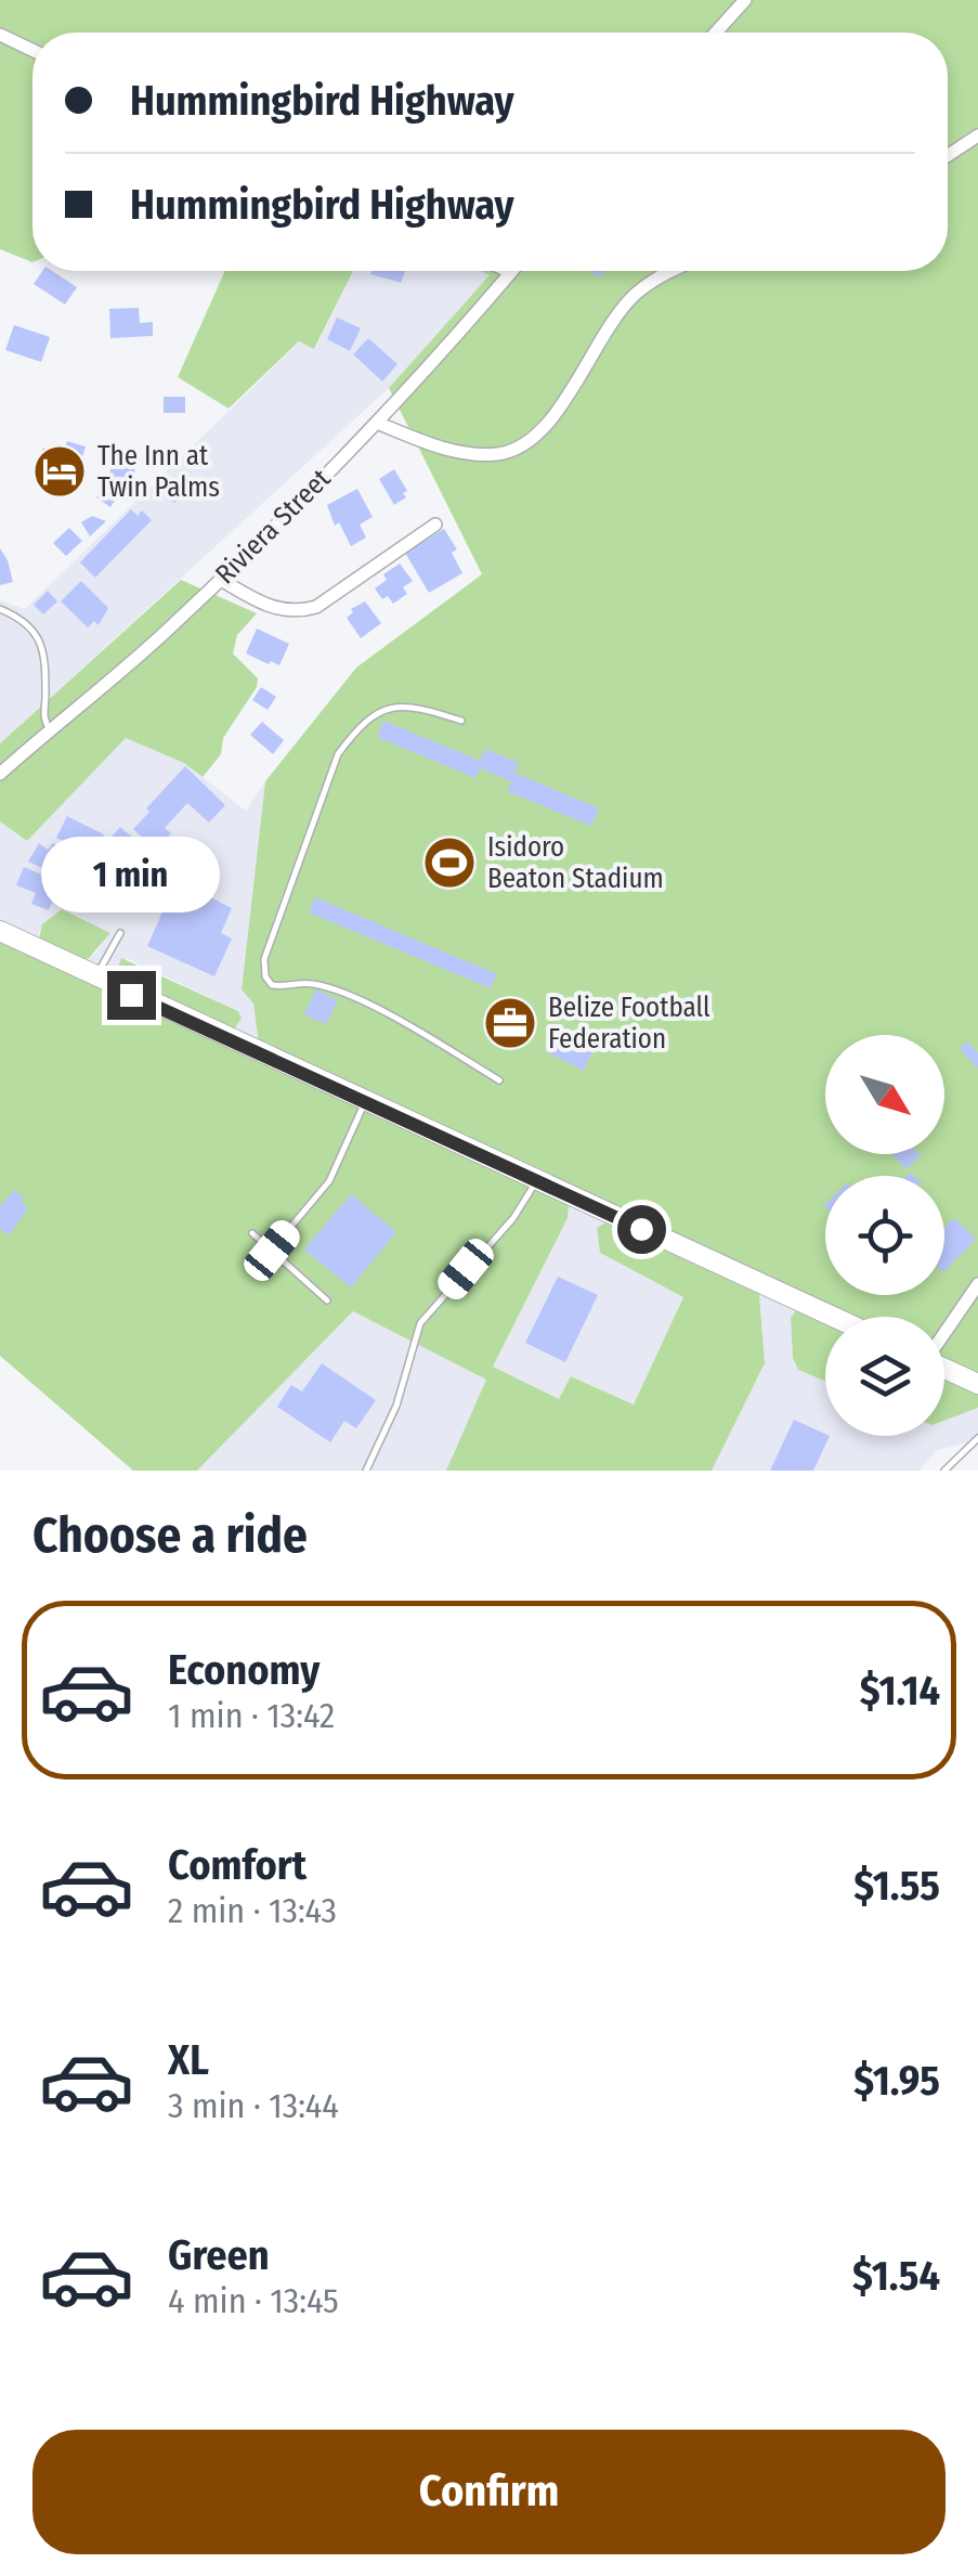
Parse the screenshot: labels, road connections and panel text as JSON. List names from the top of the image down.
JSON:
{
  "streets": {
    "street": ["Riviera Street"]
  },
  "places": {
    "hotel": ["The Inn at Twin Palms"],
    "sports": ["Isidoro Beaton Stadium"],
    "office": ["Belize Football Federation"]
  },
  "north": "bottom right",
  "page": {
    "banner": ["Hummingbird Highway", "Hummingbird Highway"],
    "bubble": "1 min",
    "heading": "Choose a ride",
    "list": [
      {
        "name": "Economy",
        "note": "1 min · 13:42",
        "value": "$1.14"
      },
      {
        "name": "Comfort",
        "note": "2 min · 13:43",
        "value": "$1.55"
      },
      {
        "name": "XL",
        "note": "3 min · 13:44",
        "value": "$1.95"
      },
      {
        "name": "Green",
        "note": "4 min · 13:45",
        "value": "$1.54"
      }
    ],
    "buttons": "Confirm"
  }
}
